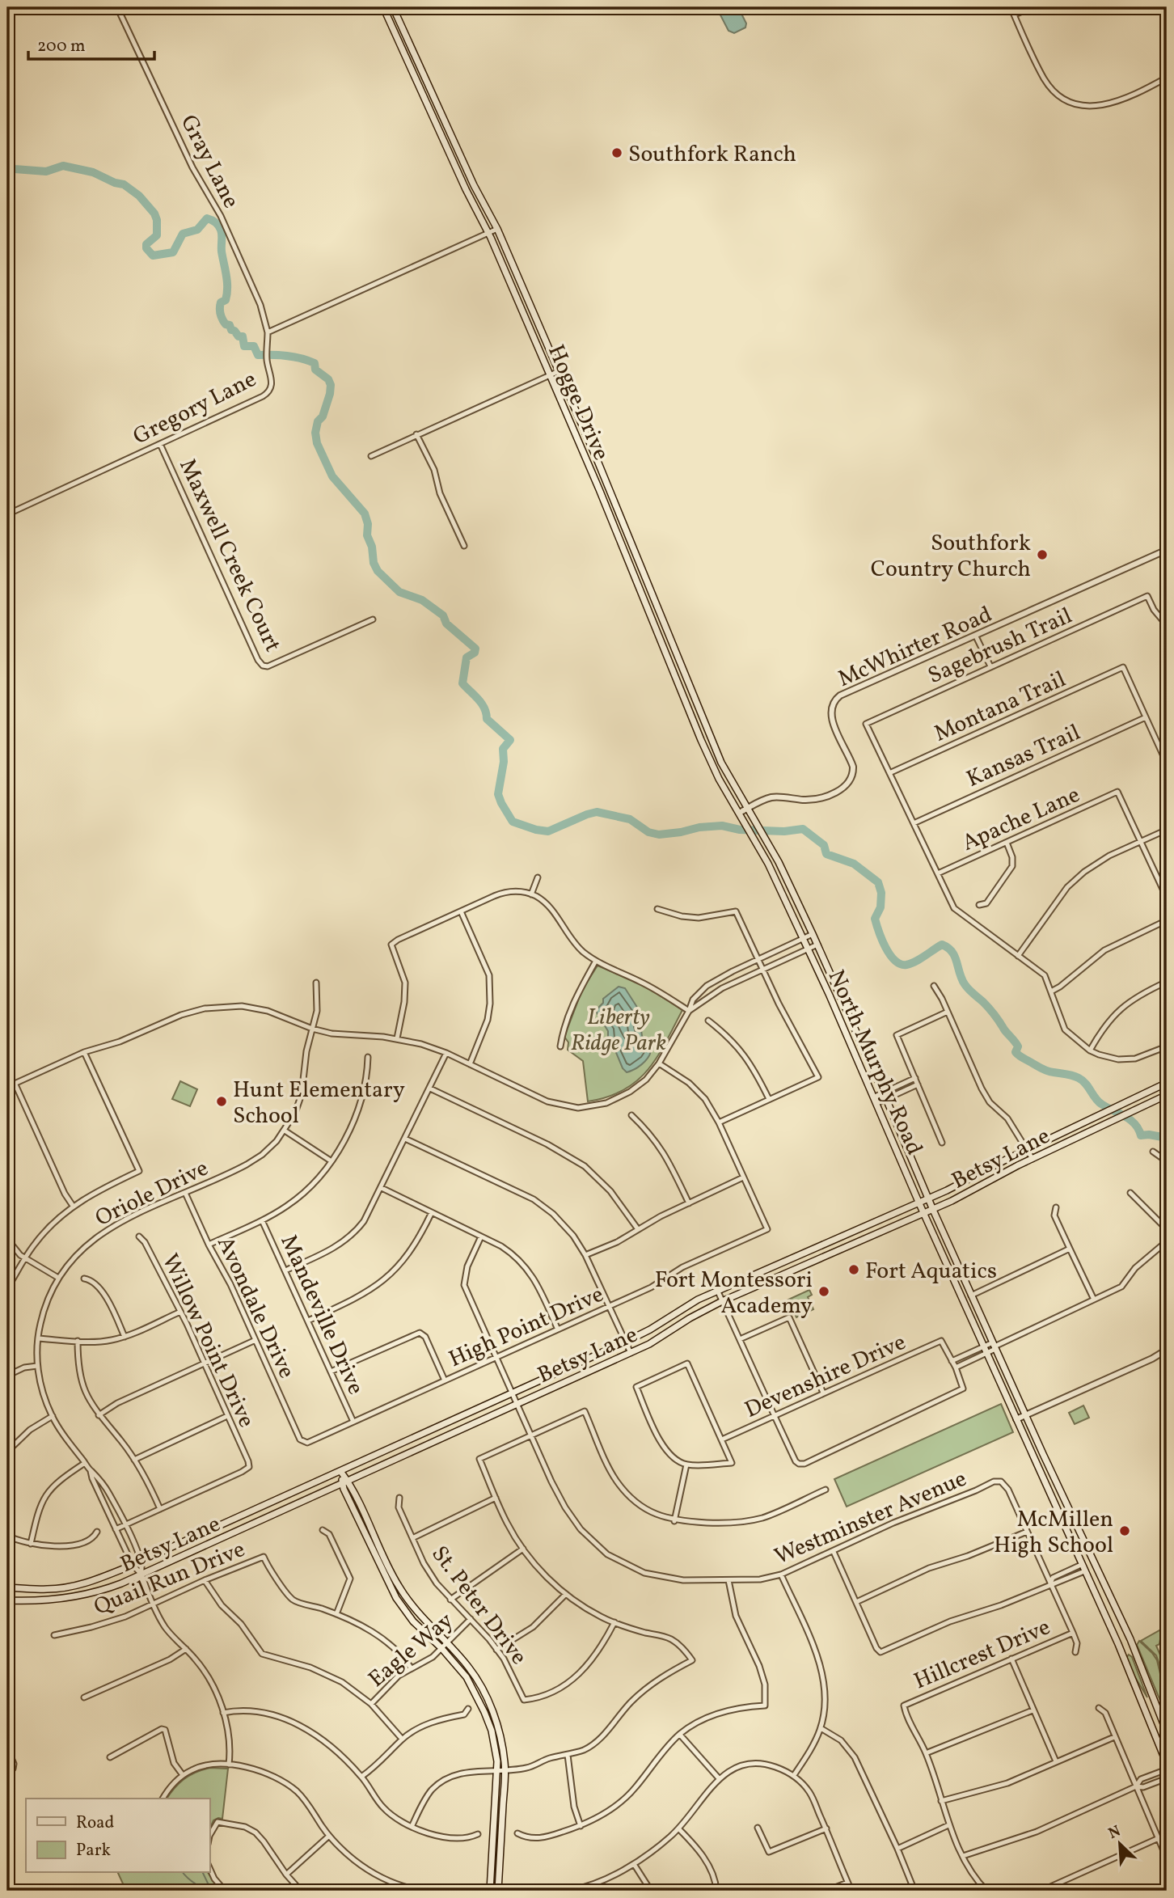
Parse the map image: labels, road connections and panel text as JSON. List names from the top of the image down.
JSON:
{
  "streets": {
    "main road": ["Hogge Drive", "North Murphy Road", "Betsy Lane"],
    "street": [
      "Gray Lane",
      "Gregory Lane",
      "Maxwell Creek Court",
      "Sagebrush Trail",
      "McWhirter Road",
      "Montana Trail",
      "Kansas Trail",
      "Apache Lane",
      "Oriole Drive",
      "Avondale Drive",
      "Mandeville Drive",
      "High Point Drive",
      "Willow Point Drive",
      "Devenshire Drive",
      "Westminster Avenue",
      "Quail Run Drive",
      "St. Peter Drive",
      "Eagle Way",
      "Hillcrest Drive"
    ]
  },
  "crossings": [
    ["Gray Lane", "Gregory Lane"],
    ["Hogge Drive", "McWhirter Road"],
    ["Hogge Drive", "North Murphy Road"],
    ["Gregory Lane", "Maxwell Creek Court"],
    ["Sagebrush Trail", "Montana Trail"],
    ["McWhirter Road", "North Murphy Road"],
    ["Montana Trail", "Kansas Trail"],
    ["North Murphy Road", "Betsy Lane"],
    ["Betsy Lane", "Oriole Drive"],
    ["Betsy Lane", "Westminster Avenue"],
    ["Oriole Drive", "Avondale Drive"],
    ["Oriole Drive", "Quail Run Drive"],
    ["Avondale Drive", "High Point Drive"],
    ["Mandeville Drive", "High Point Drive"],
    ["High Point Drive", "Westminster Avenue"],
    ["St. Peter Drive", "Eagle Way"]
  ],
  "parks": ["Liberty Ridge Park"],
  "places": [
    "Southfork Ranch",
    "Southfork Country Church",
    "Hunt Elementary School",
    "Fort Aquatics",
    "Fort Montessori Academy",
    "McMillen High School"
  ],
  "legend": ["Road", "Park"],
  "scale_bar": "200 m",
  "north": "top left"
}
